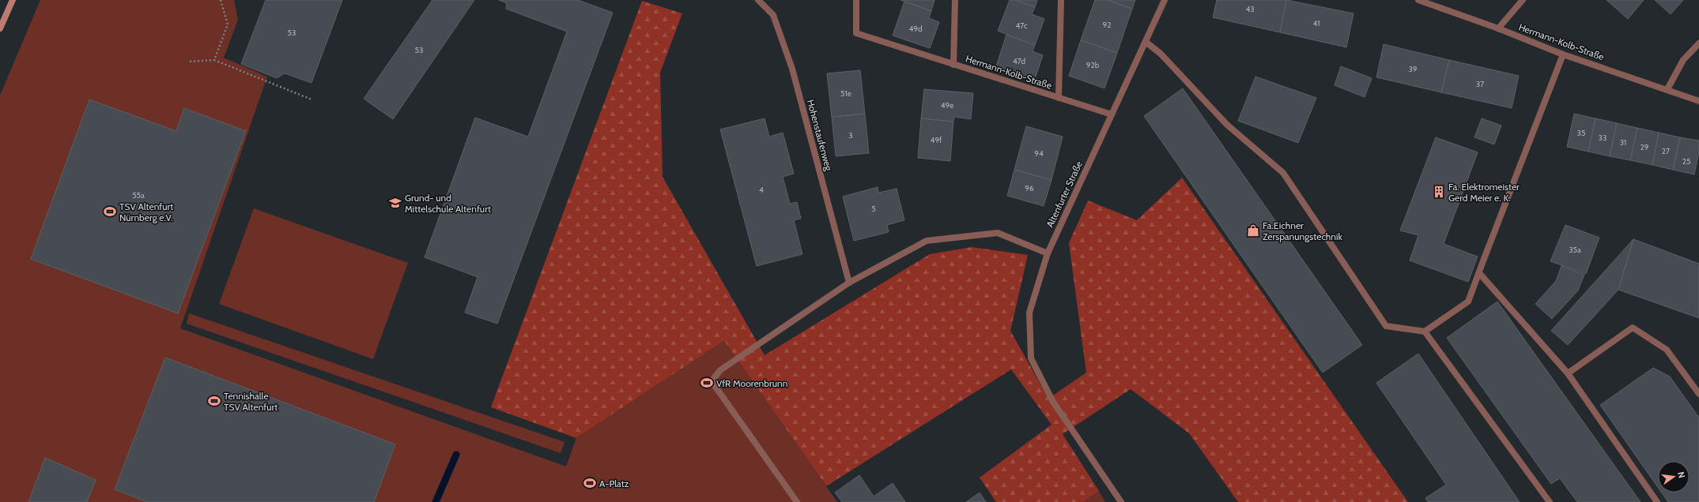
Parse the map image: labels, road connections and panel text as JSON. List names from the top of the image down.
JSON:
{
  "streets": {
    "street": ["Hermann-Kolb-Straße", "Hohenstaufenweg", "Altenfurter Straße"]
  },
  "crossings": [
    ["Hermann-Kolb-Straße", "Altenfurter Straße"]
  ],
  "places": {
    "building": ["Fa. Elektromeister Gerd Meier e. K."],
    "school or university": ["Grund- und Mittelschule Altenfurt"],
    "sports": [
      "TSV Altenfurt Nürnberg e.V.",
      "VfR Moorenbrunn",
      "Tennishalle TSV Altenfurt",
      "A-Platz"
    ],
    "shop": ["Fa.Eichner Zerspanungstechnik"]
  },
  "house_numbers": [
    "43",
    "41",
    "92",
    "47c",
    "49d",
    "53",
    "53",
    "47d",
    "92b",
    "39",
    "37",
    "51e",
    "49e",
    "35",
    "3",
    "33",
    "49f",
    "31",
    "29",
    "27",
    "94",
    "25",
    "96",
    "4",
    "55a",
    "5",
    "35a"
  ],
  "north": "right"
}
